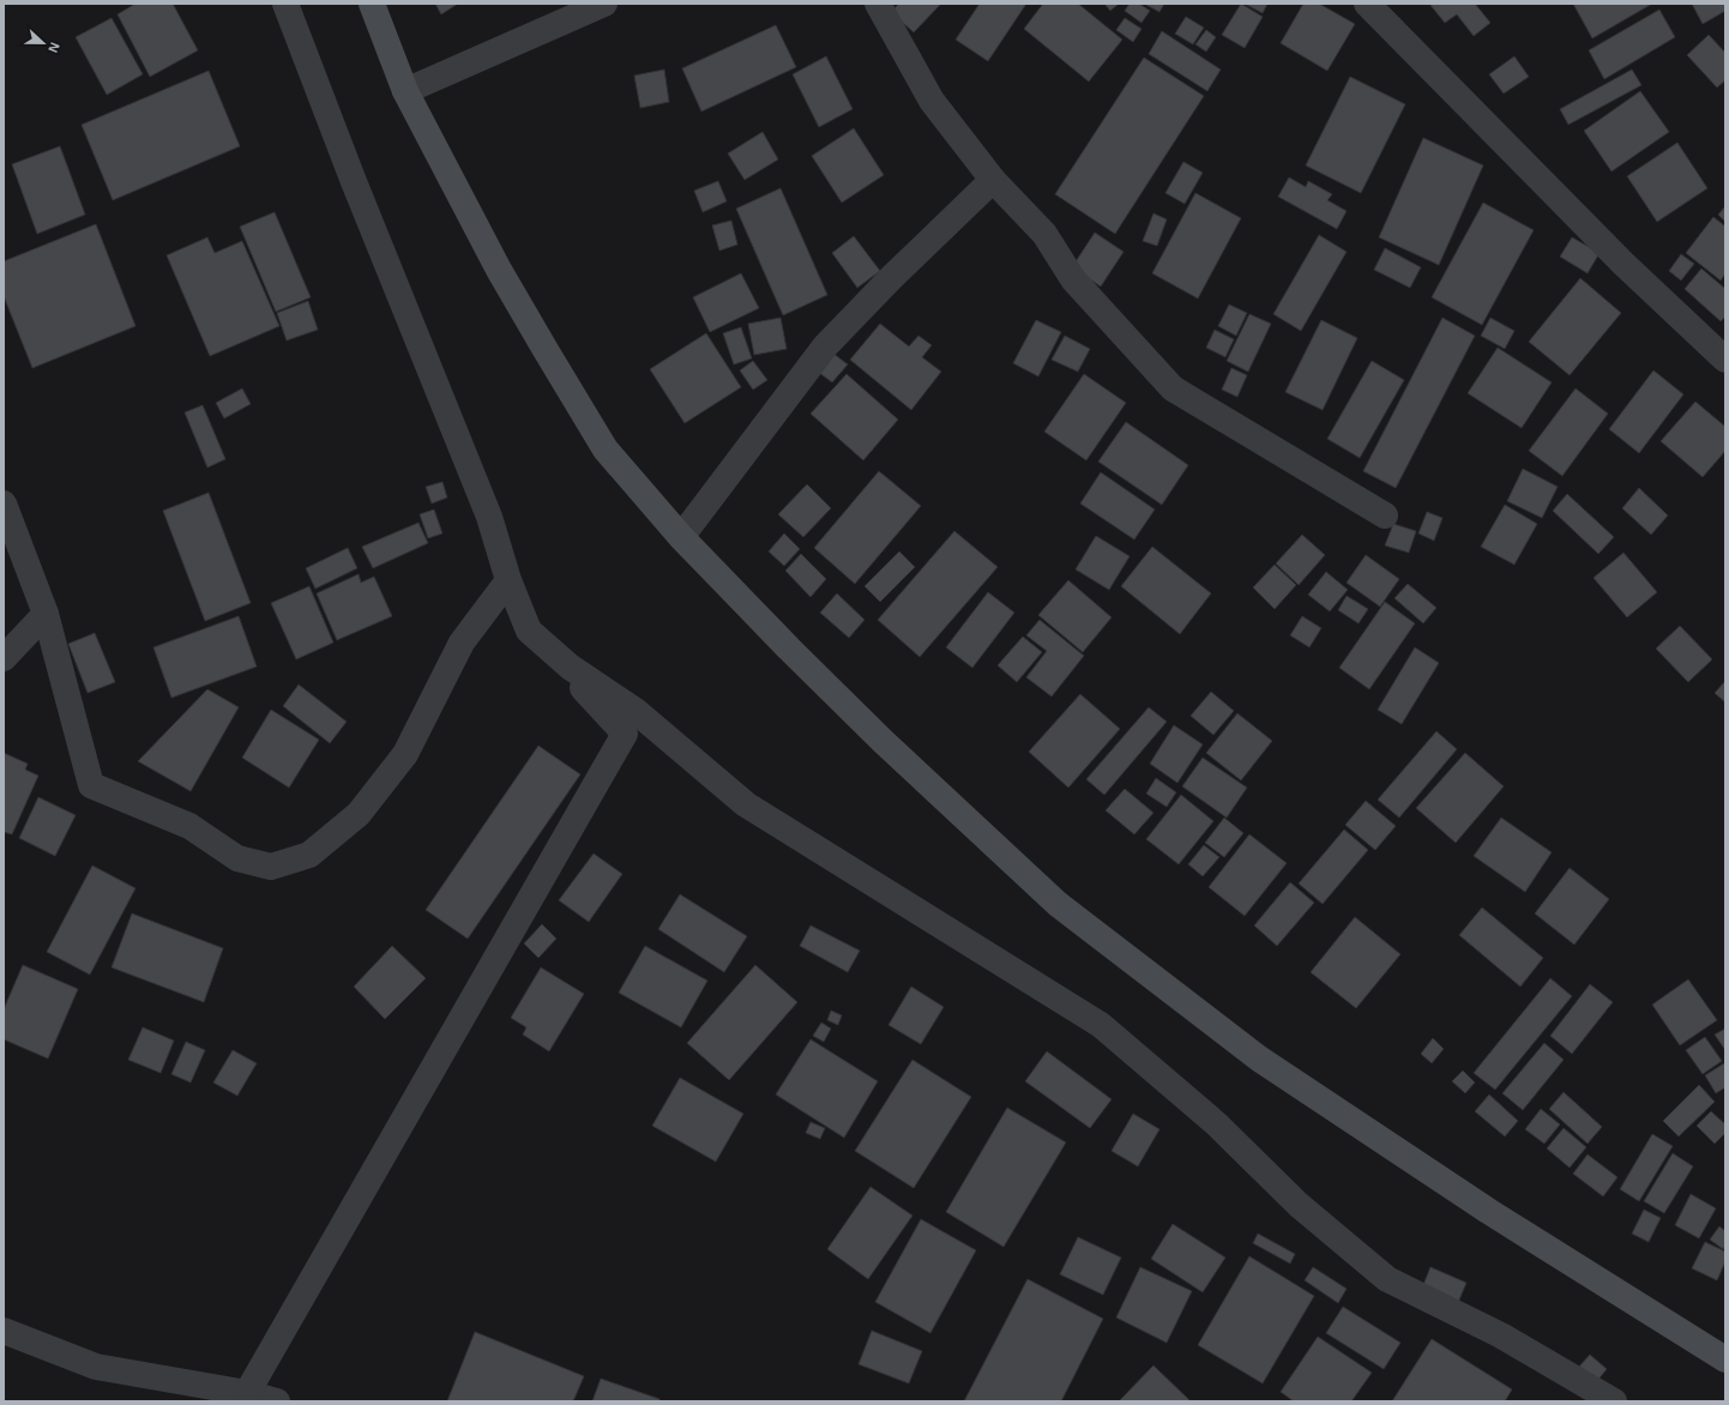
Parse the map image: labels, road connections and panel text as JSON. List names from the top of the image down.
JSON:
{
  "north": "right"
}
